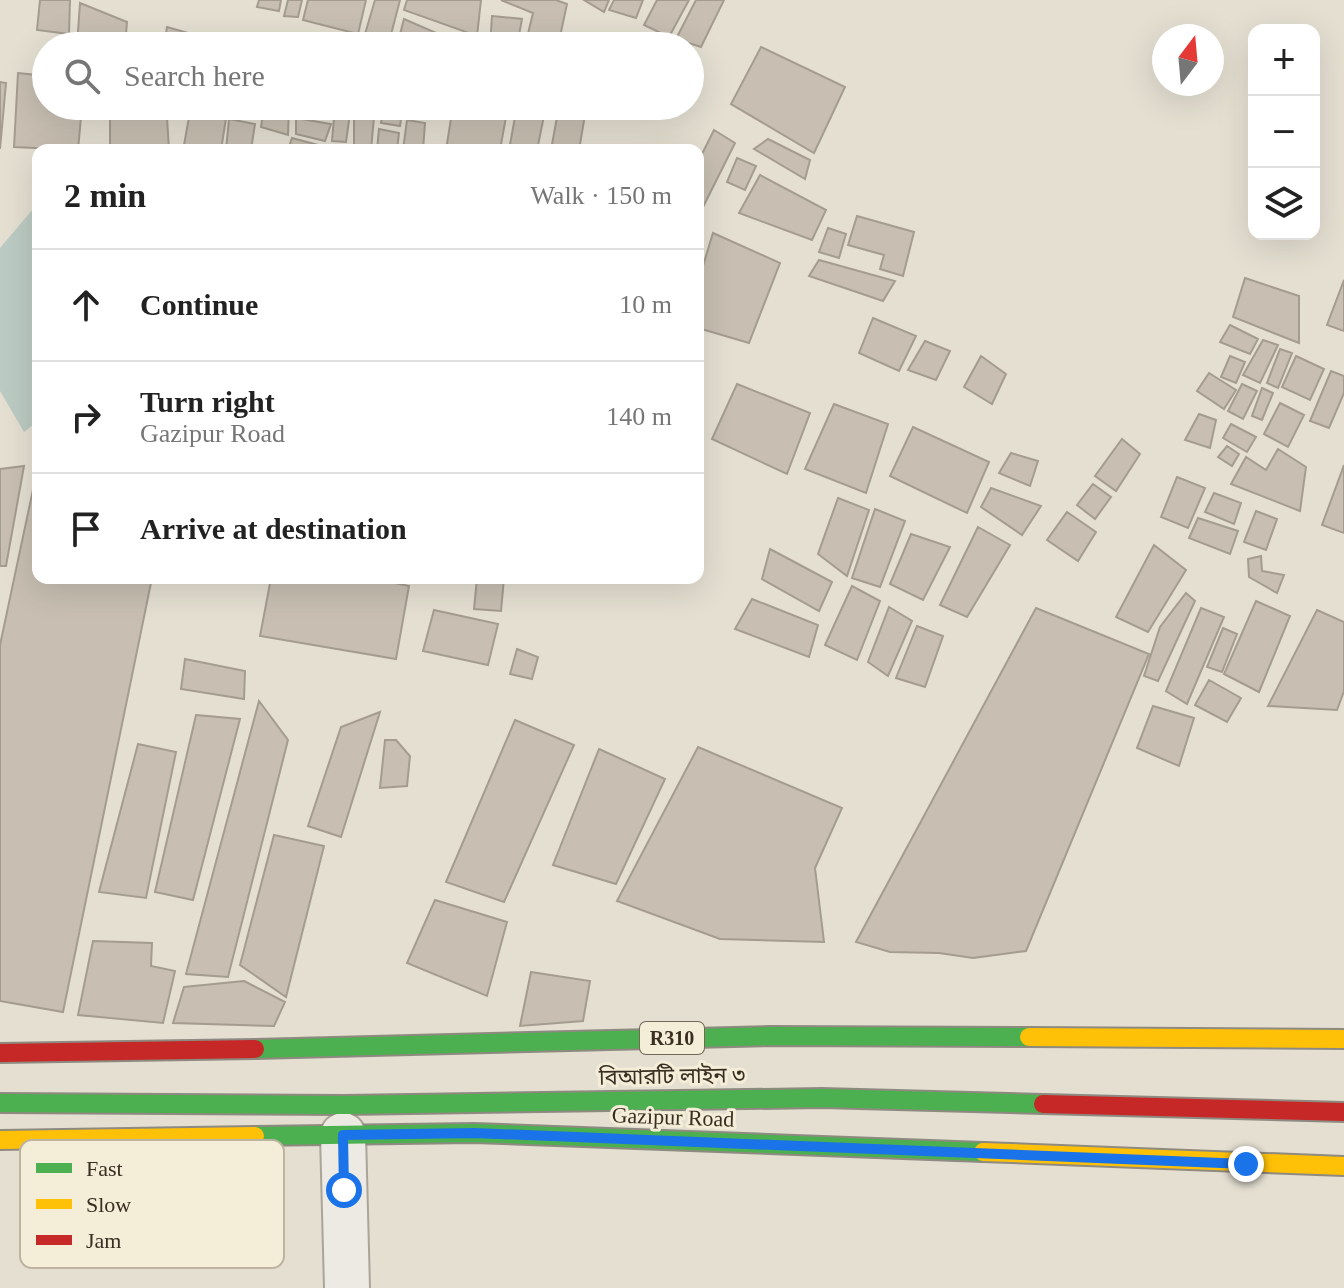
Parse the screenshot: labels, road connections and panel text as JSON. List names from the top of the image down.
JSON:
{
  "streets": {
    "main road": ["R310", "বিআরটি লাইন ৩", "Gazipur Road"]
  },
  "legend": ["Fast", "Slow", "Jam"],
  "north": "top",
  "page": {
    "map_buttons": ["+", "−"],
    "search": "Search here",
    "heading": ["2 min", "Walk · 150 m"],
    "list": [
      ["Continue", "10 m"],
      ["Turn right", "Gazipur Road", "140 m"],
      "Arrive at destination"
    ]
  }
}
